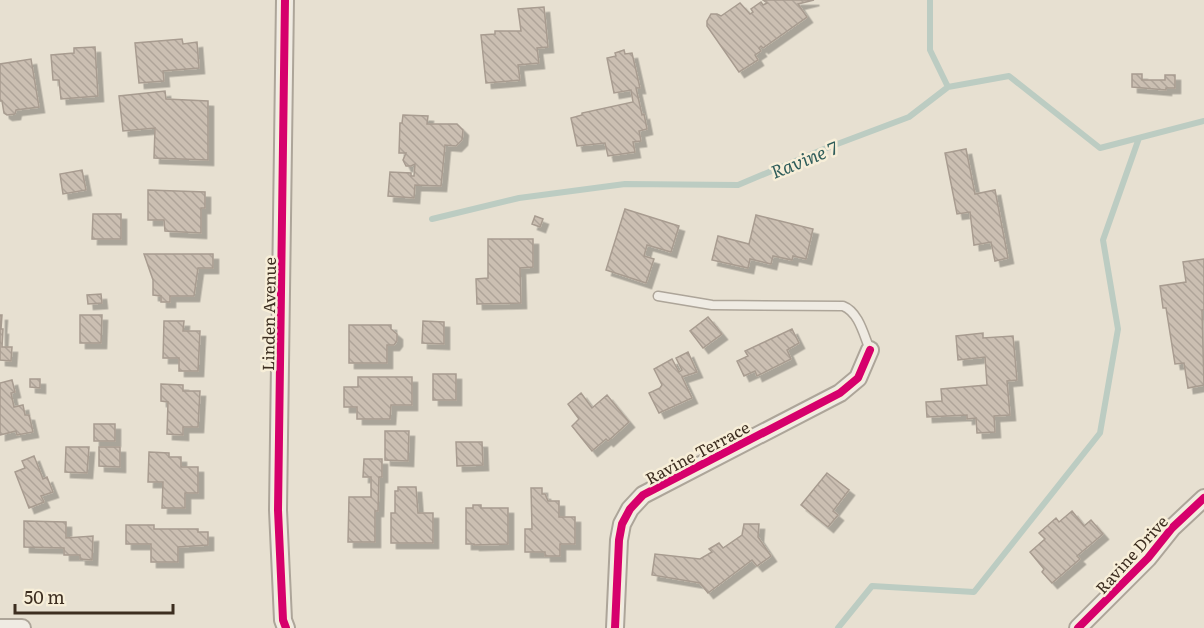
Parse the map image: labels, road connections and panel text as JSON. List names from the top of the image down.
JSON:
{
  "streets": {
    "street": ["Linden Avenue", "Ravine Terrace", "Ravine Drive"]
  },
  "water": ["Ravine 7"],
  "scale_bar": "50 m"
}
